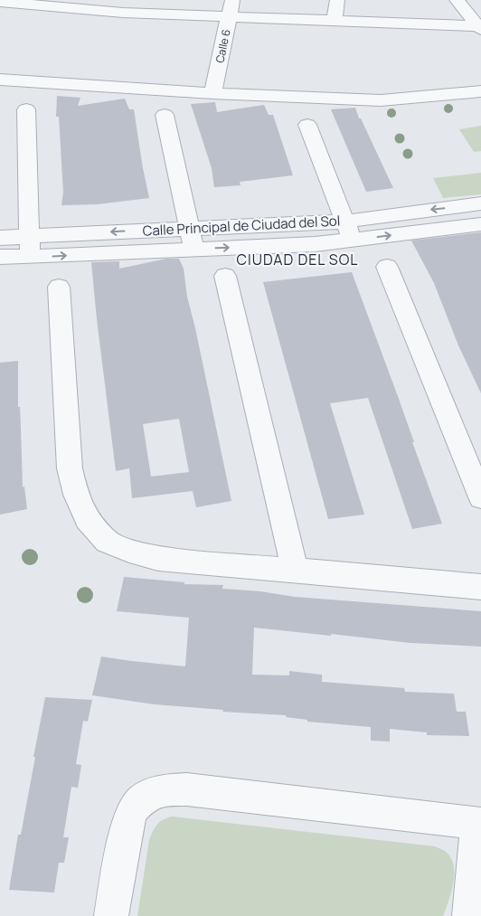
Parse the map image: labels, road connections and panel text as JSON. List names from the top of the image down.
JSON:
{
  "streets": {
    "street": ["Calle 6", "Calle Principal de Ciudad del Sol"]
  },
  "districts": ["CIUDAD DEL SOL"]
}
